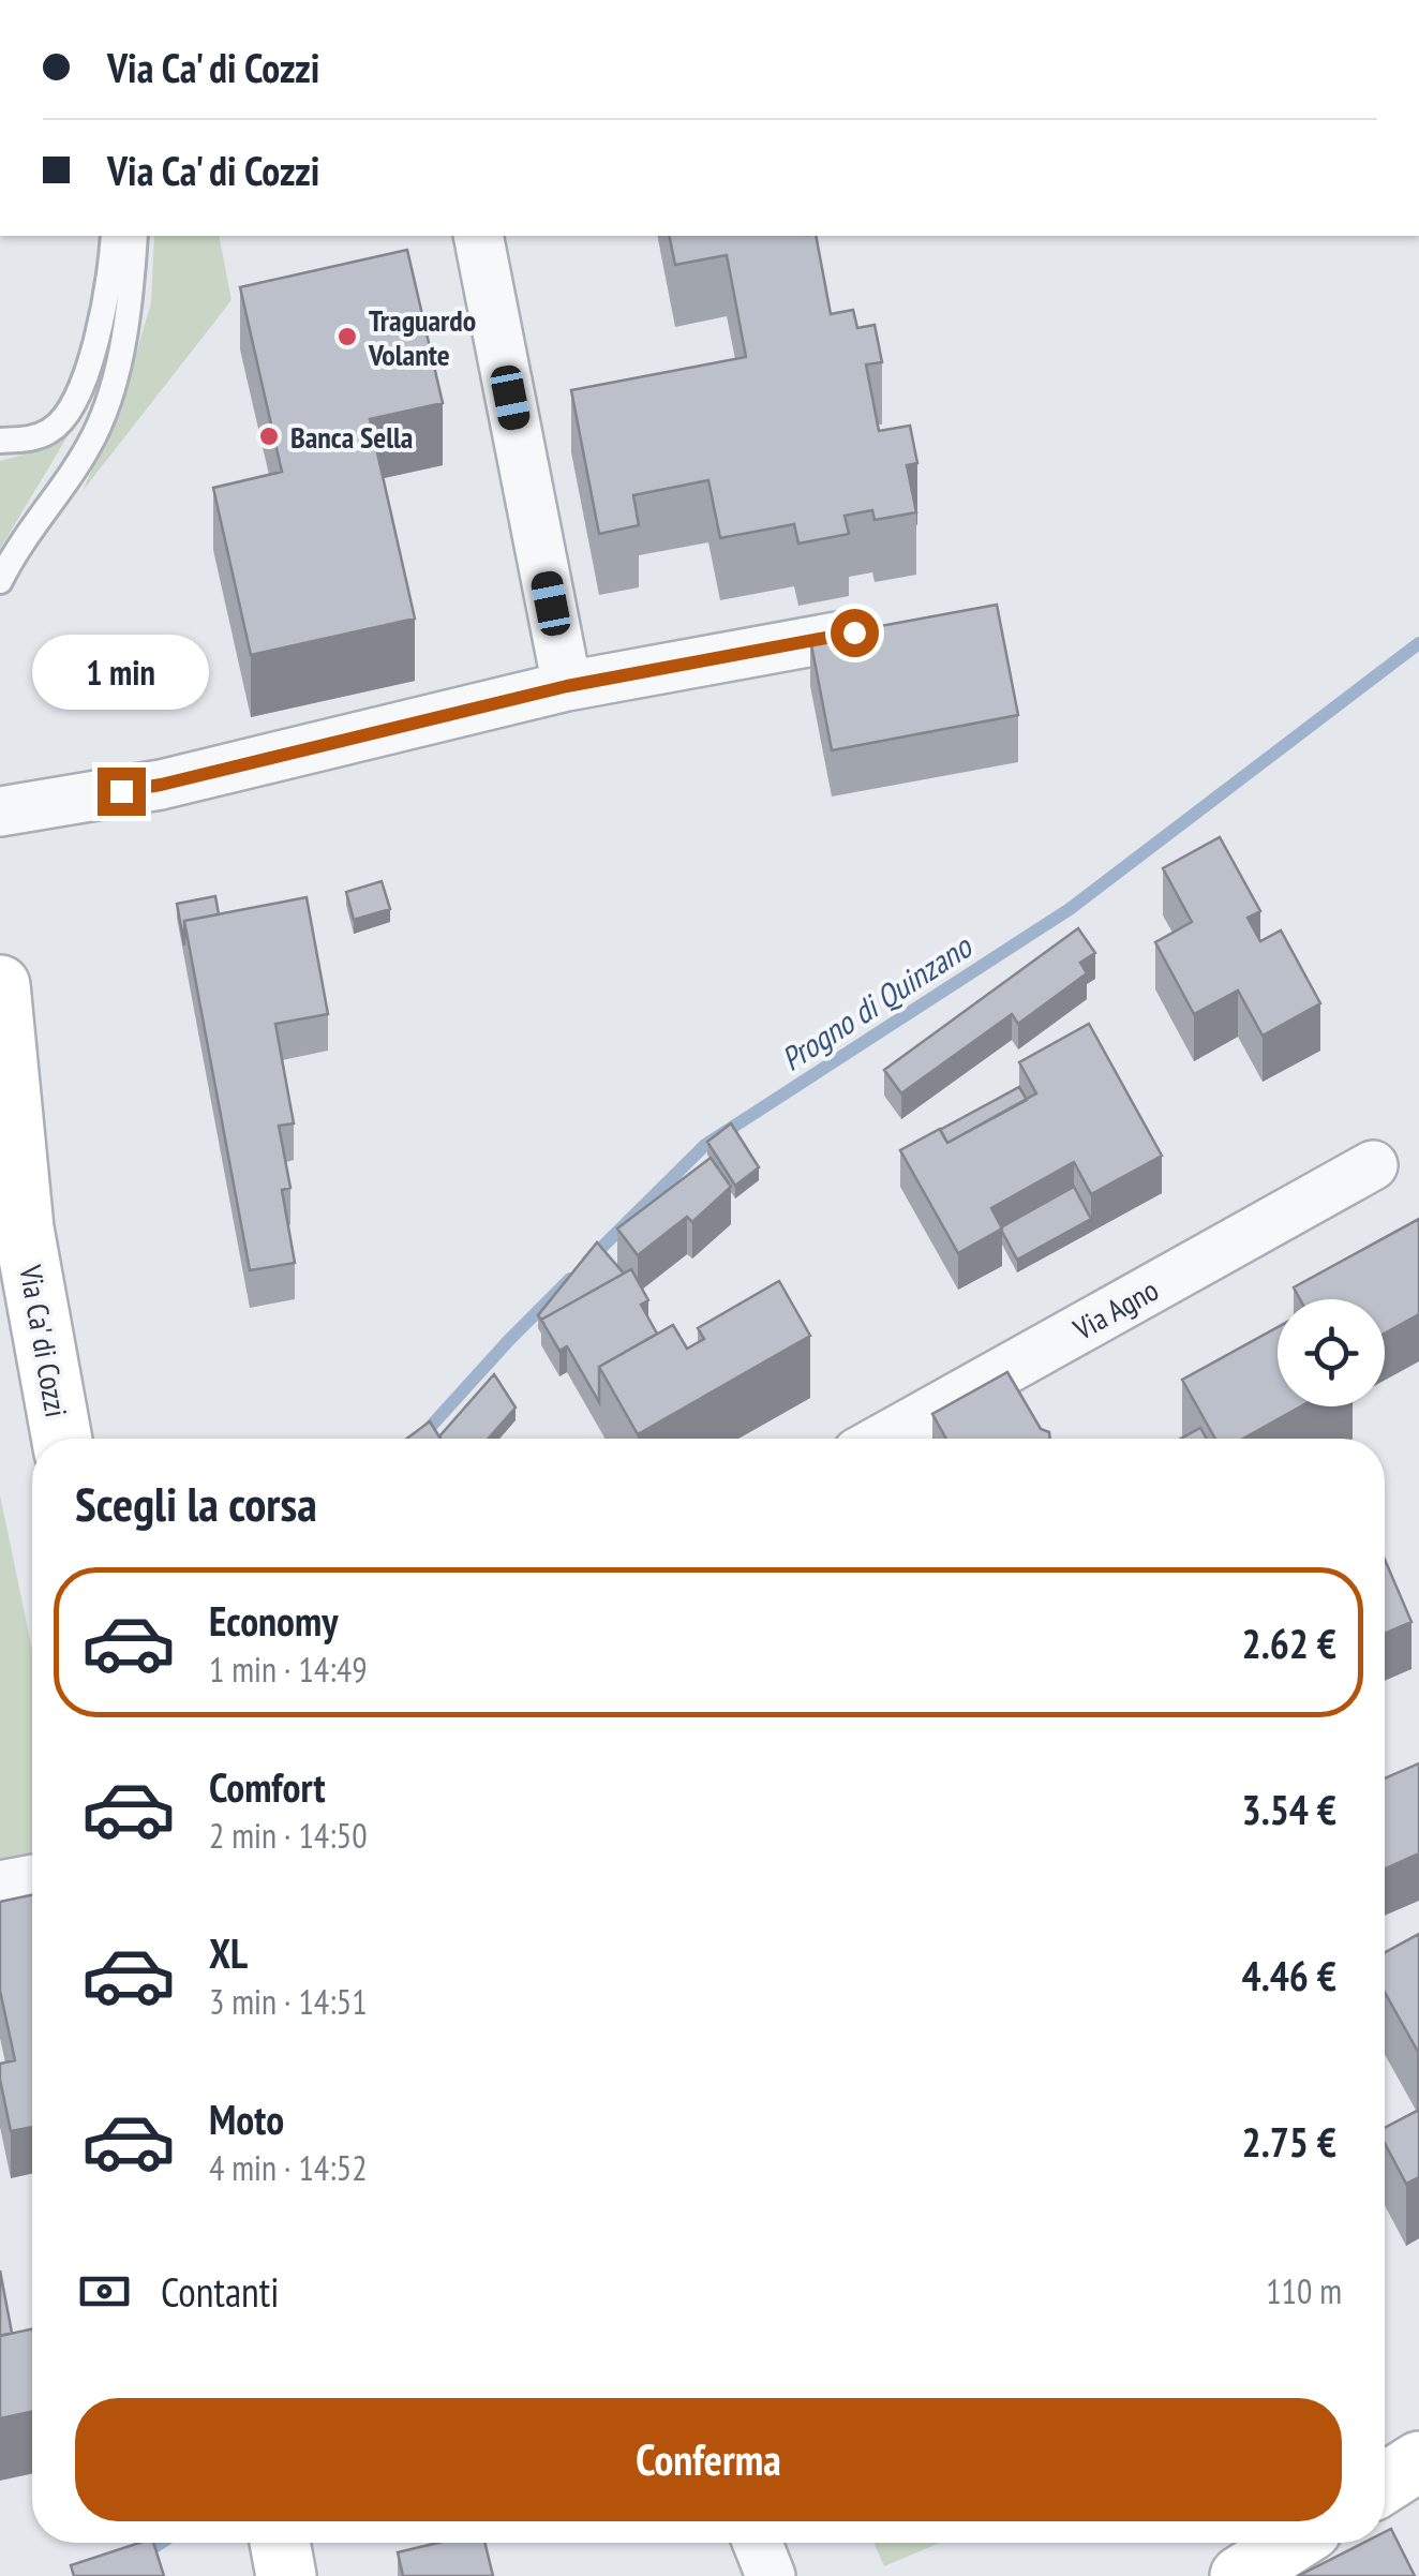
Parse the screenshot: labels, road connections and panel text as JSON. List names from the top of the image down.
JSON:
{
  "streets": {
    "main road": ["Via Ca' di Cozzi"],
    "street": ["Via Agno"]
  },
  "water": ["Progno di Quinzano"],
  "places": ["Traguardo Volante", "Banca Sella"],
  "page": {
    "banner": ["Via Ca' di Cozzi", "Via Ca' di Cozzi"],
    "bubble": "1 min",
    "heading": "Scegli la corsa",
    "list": [
      {
        "name": "Economy",
        "note": "1 min · 14:49",
        "value": "2.62 €"
      },
      {
        "name": "Comfort",
        "note": "2 min · 14:50",
        "value": "3.54 €"
      },
      {
        "name": "XL",
        "note": "3 min · 14:51",
        "value": "4.46 €"
      },
      {
        "name": "Moto",
        "note": "4 min · 14:52",
        "value": "2.75 €"
      }
    ],
    "pay": ["Contanti", "110 m"],
    "buttons": "Conferma"
  }
}
